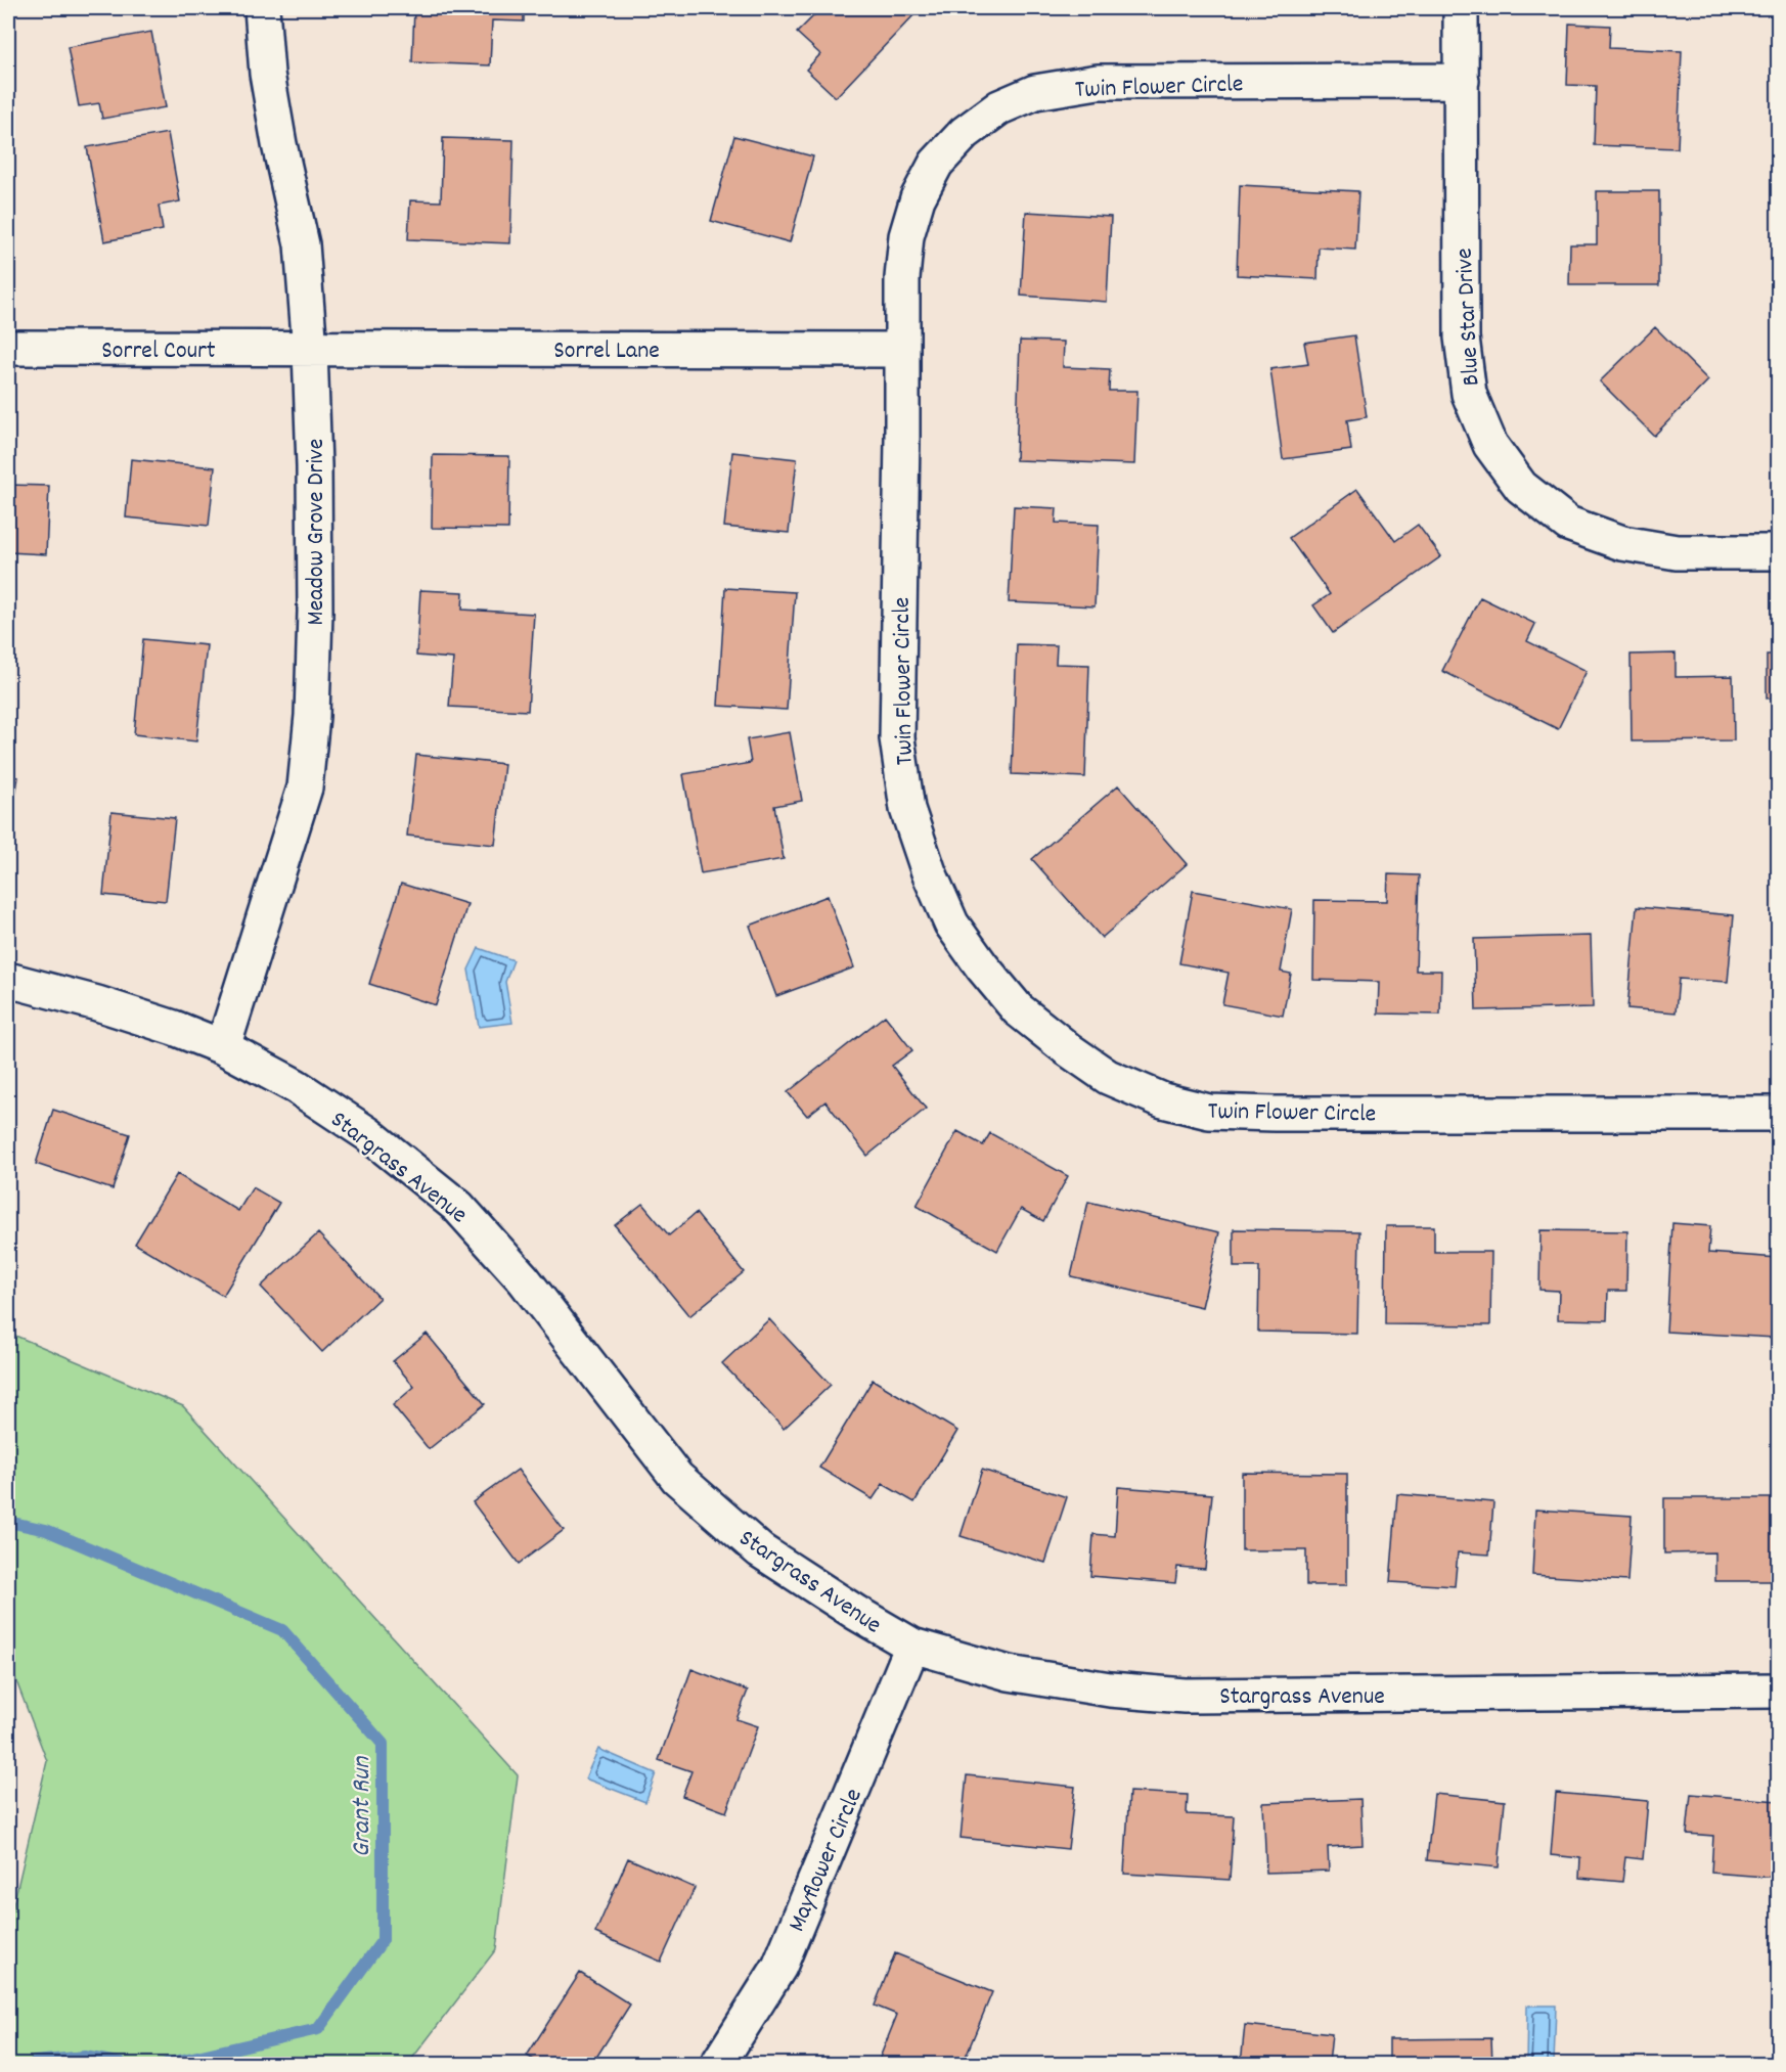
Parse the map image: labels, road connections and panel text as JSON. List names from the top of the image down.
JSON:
{
  "streets": {
    "street": [
      "Twin Flower Circle",
      "Blue Star Drive",
      "Sorrel Court",
      "Sorrel Lane",
      "Meadow Grove Drive",
      "Stargrass Avenue",
      "Mayflower Circle"
    ]
  },
  "crossings": [
    ["Twin Flower Circle", "Blue Star Drive"],
    ["Twin Flower Circle", "Sorrel Lane"],
    ["Sorrel Court", "Sorrel Lane"],
    ["Sorrel Court", "Meadow Grove Drive"],
    ["Sorrel Lane", "Meadow Grove Drive"],
    ["Meadow Grove Drive", "Stargrass Avenue"],
    ["Stargrass Avenue", "Mayflower Circle"]
  ],
  "water": ["Grant Run"]
}
